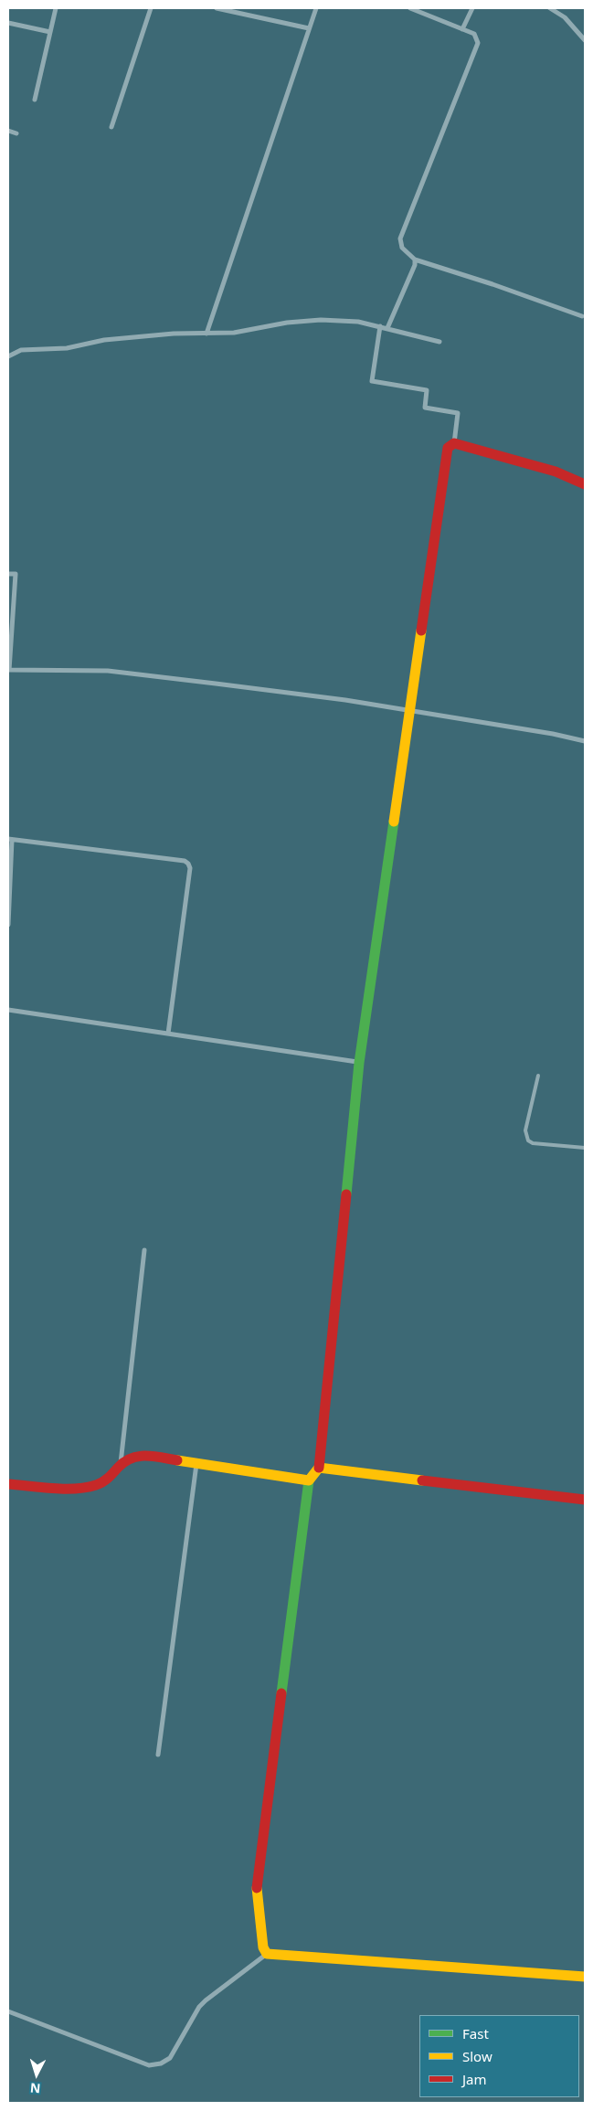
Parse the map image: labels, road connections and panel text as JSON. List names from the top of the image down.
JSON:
{
  "legend": ["Fast", "Slow", "Jam"],
  "north": "bottom"
}
